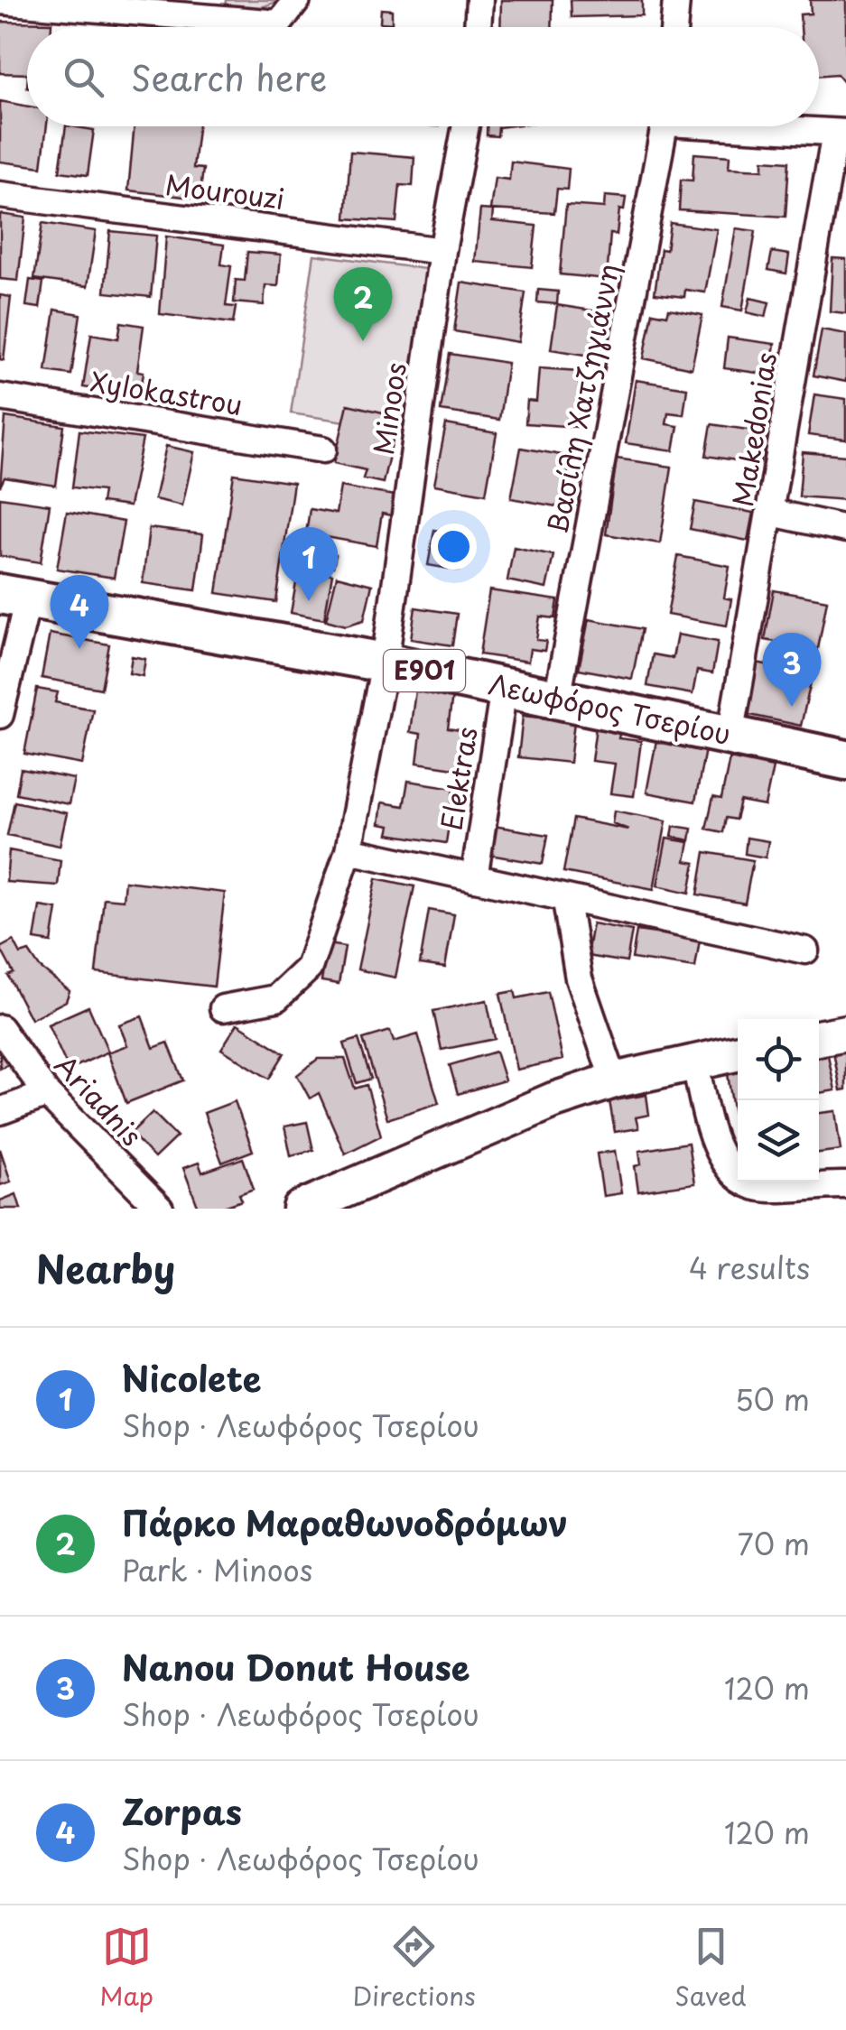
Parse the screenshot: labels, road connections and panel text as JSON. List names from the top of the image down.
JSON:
{
  "streets": {
    "main road": ["E901", "Λεωφόρος Τσερίου"],
    "street": [
      "Mourouzi",
      "Xylokastrou",
      "Βασίλη Χατζηγιάννη",
      "Minoos",
      "Makedonias",
      "Elektras",
      "Ariadnis"
    ]
  },
  "crossings": [
    ["Mourouzi", "Minoos"],
    ["Βασίλη Χατζηγιάννη", "Λεωφόρος Τσερίου"],
    ["Minoos", "Λεωφόρος Τσερίου"],
    ["Makedonias", "Λεωφόρος Τσερίου"],
    ["Λεωφόρος Τσερίου", "Elektras"]
  ],
  "page": {
    "search": "Search here",
    "pins": [
      "2",
      "1",
      "4",
      "3"
    ],
    "heading": ["Nearby", "4 results"],
    "list": [
      {
        "mark": "1",
        "name": "Nicolete",
        "note": "Shop · Λεωφόρος Τσερίου",
        "value": "50 m"
      },
      {
        "mark": "2",
        "name": "Πάρκο Μαραθωνοδρόμων",
        "note": "Park · Minoos",
        "value": "70 m"
      },
      {
        "mark": "3",
        "name": "Nanou Donut House",
        "note": "Shop · Λεωφόρος Τσερίου",
        "value": "120 m"
      },
      {
        "mark": "4",
        "name": "Zorpas",
        "note": "Shop · Λεωφόρος Τσερίου",
        "value": "120 m"
      }
    ],
    "nav": ["Map", "Directions", "Saved"]
  }
}
